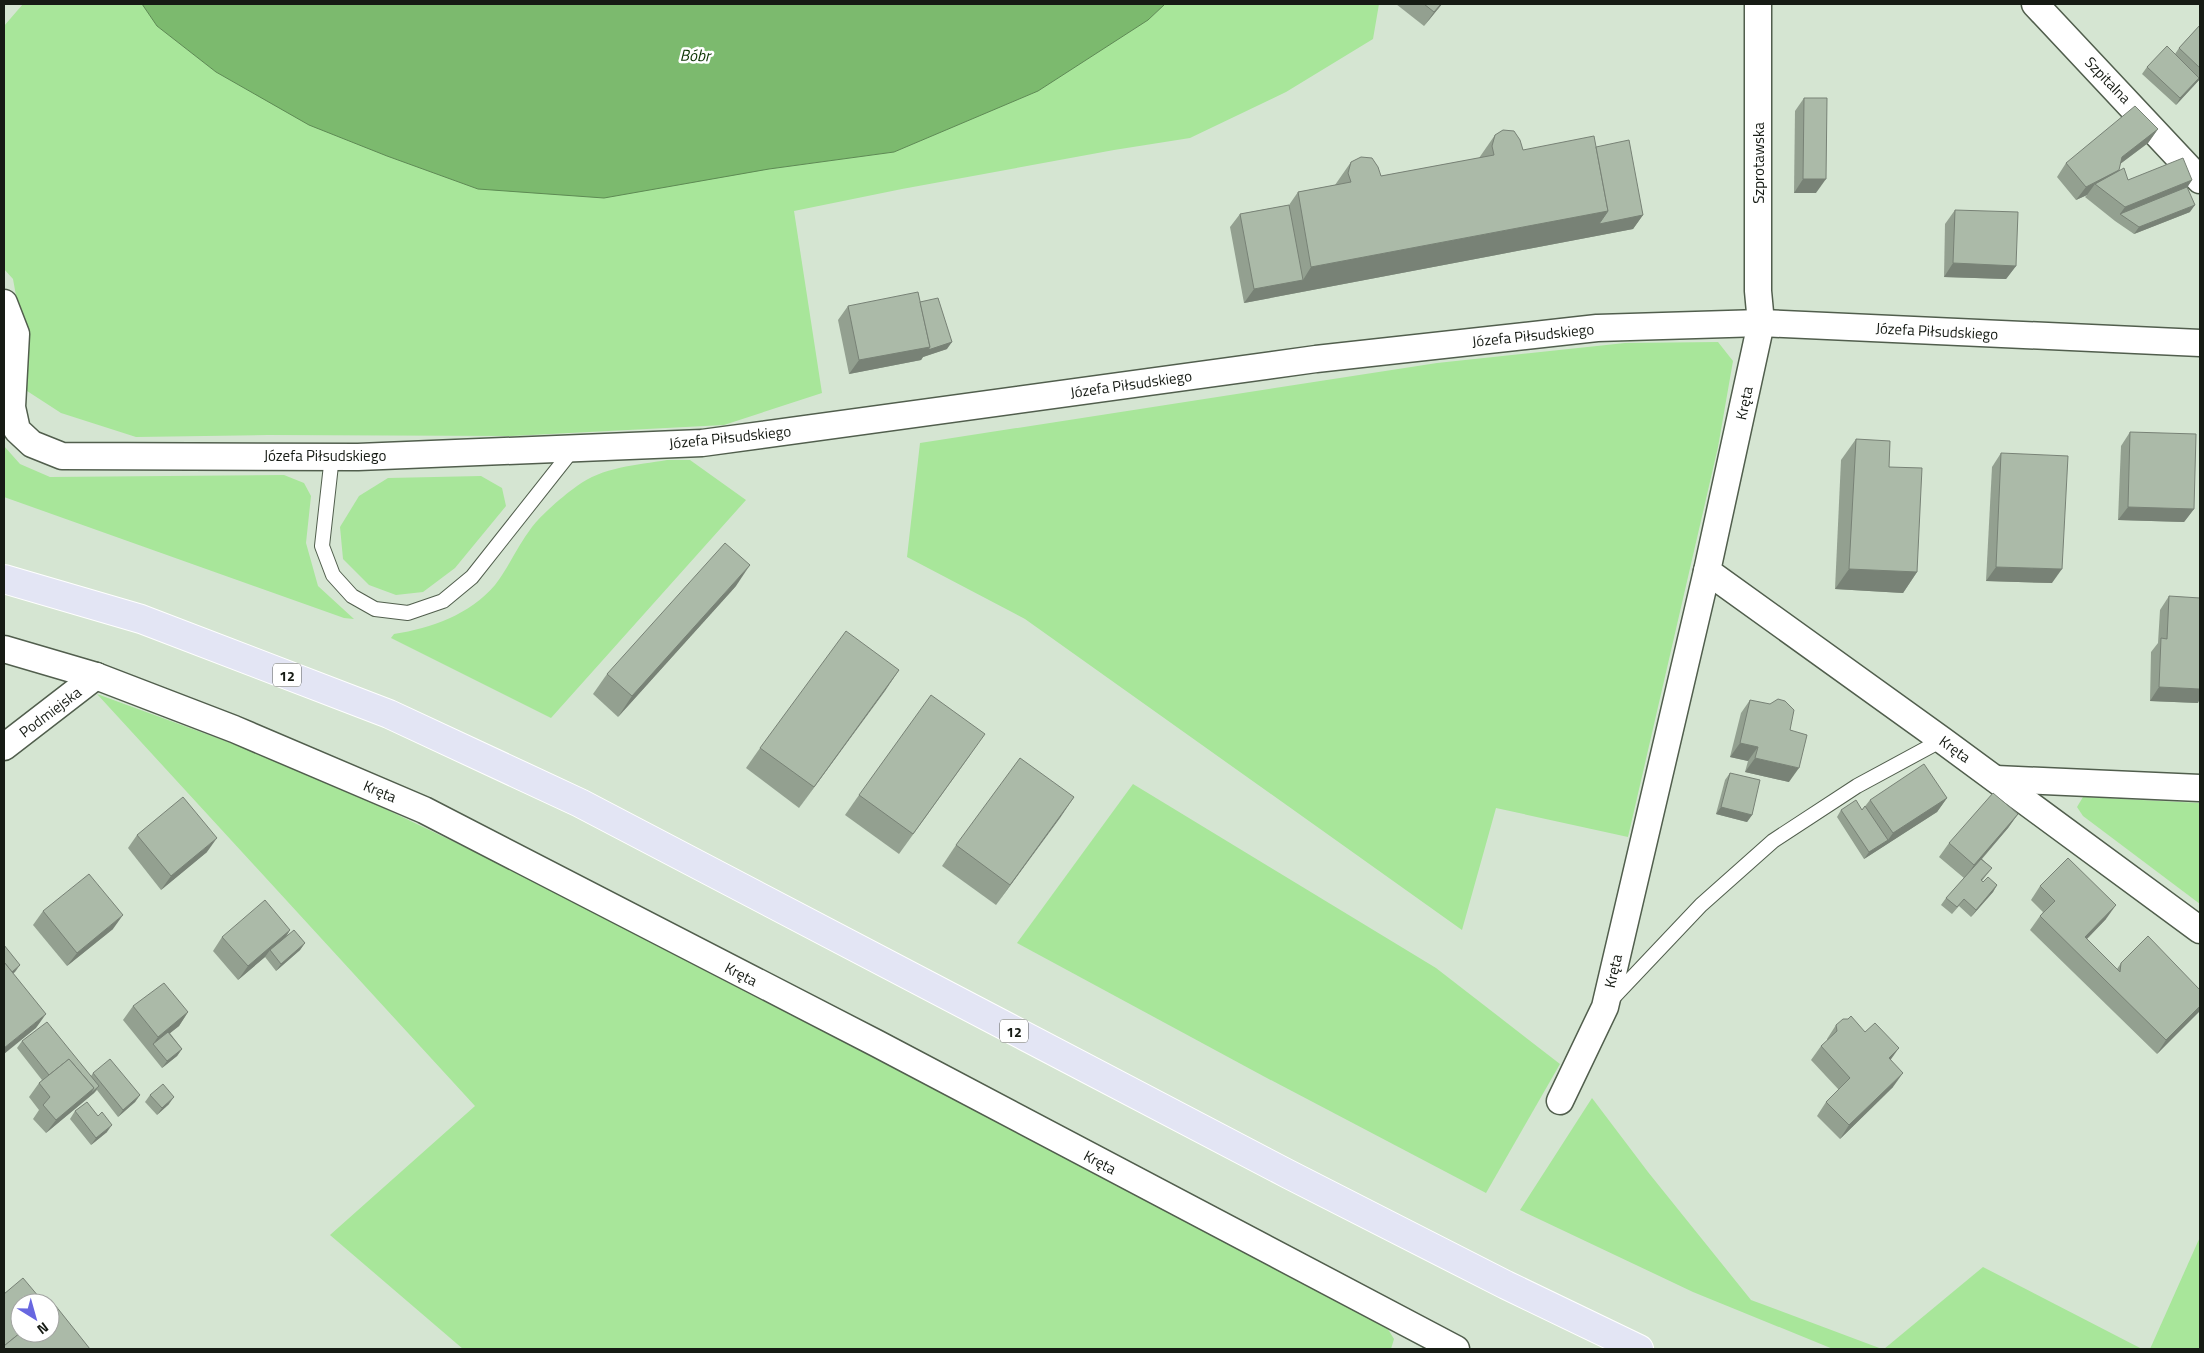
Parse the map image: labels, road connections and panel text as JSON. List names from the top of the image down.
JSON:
{
  "streets": {
    "main road": ["12"],
    "street": [
      "Szpitalna",
      "Szprotawska",
      "Józefa Piłsudskiego",
      "Kręta",
      "Podmiejska"
    ]
  },
  "crossings": [
    ["Szprotawska", "Józefa Piłsudskiego"],
    ["Szprotawska", "Kręta"],
    ["Józefa Piłsudskiego", "Kręta"],
    ["Kręta", "Podmiejska"]
  ],
  "water": ["Bóbr"],
  "north": "bottom right"
}
